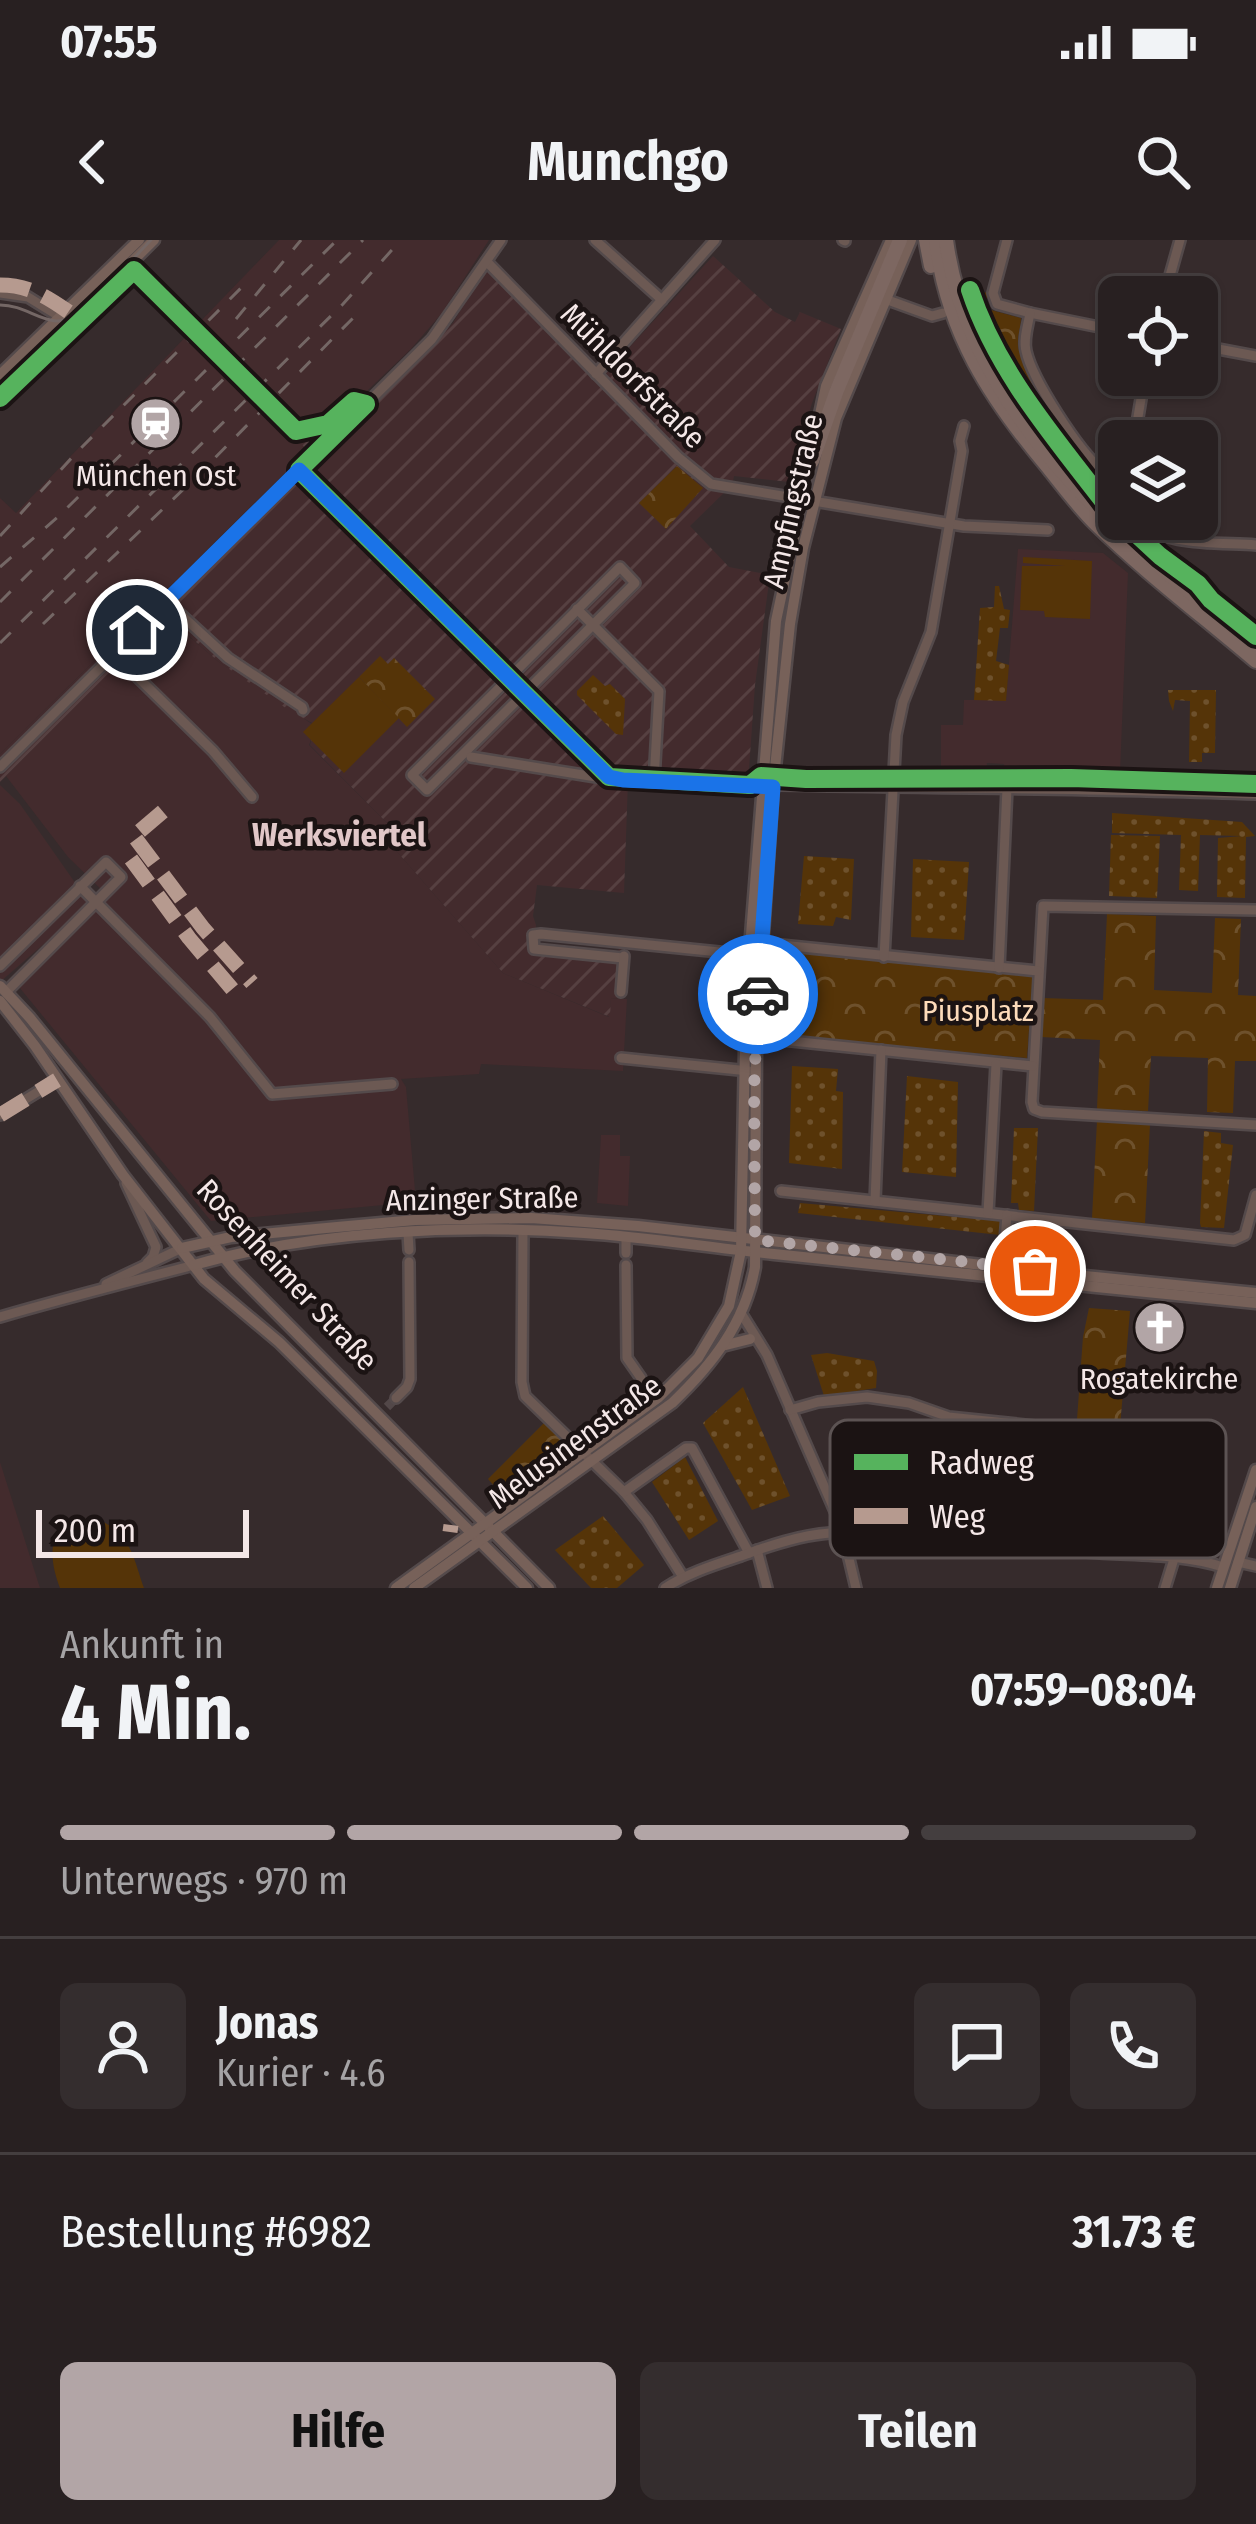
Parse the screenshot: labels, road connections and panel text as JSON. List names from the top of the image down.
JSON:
{
  "streets": {
    "main road": [
      "Ampfingstraße",
      "Anzinger Straße",
      "Rosenheimer Straße",
      "Melusinenstraße"
    ],
    "street": ["Mühldorfstraße"]
  },
  "crossings": [
    ["Mühldorfstraße", "Ampfingstraße"],
    ["Anzinger Straße", "Rosenheimer Straße"],
    ["Anzinger Straße", "Melusinenstraße"],
    ["Rosenheimer Straße", "Melusinenstraße"]
  ],
  "districts": ["Werksviertel"],
  "parks": ["Piusplatz"],
  "places": {
    "station": ["München Ost"],
    "church": ["Rogatekirche"]
  },
  "legend": ["Radweg", "Weg"],
  "scale_bar": "200 m",
  "page": {
    "status": "07:55",
    "header": "Munchgo",
    "scale": "200 m",
    "heading": ["4 Min.", "Ankunft in", "07:59–08:04"],
    "panel": [
      "Jonas",
      "Kurier · 4.6",
      "Bestellung #6982",
      "31.73 €"
    ],
    "bar": "Unterwegs · 970 m",
    "buttons": ["Hilfe", "Teilen"]
  }
}
